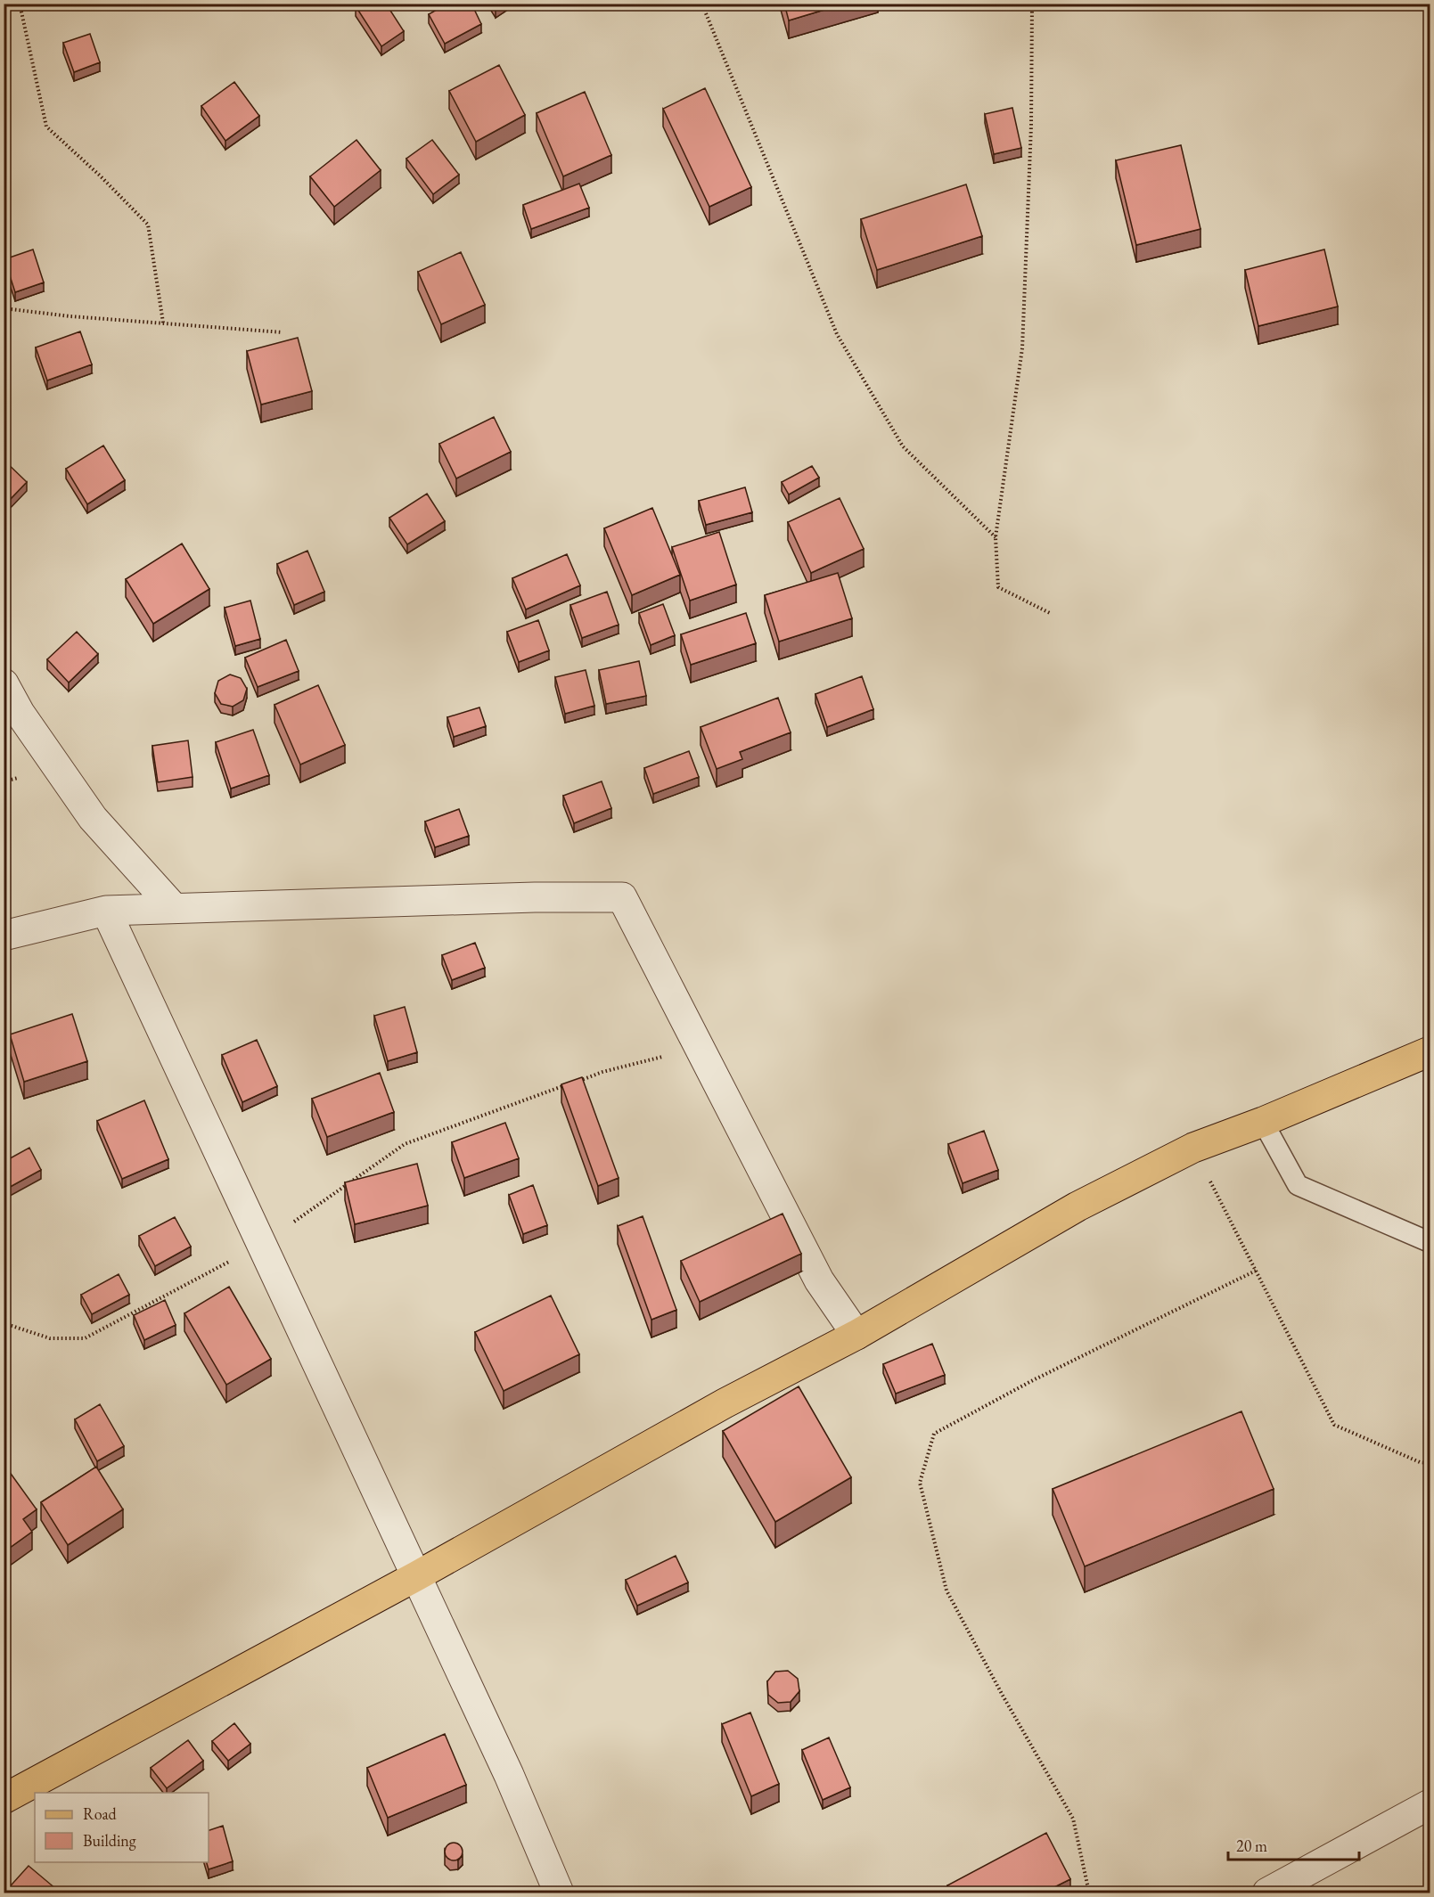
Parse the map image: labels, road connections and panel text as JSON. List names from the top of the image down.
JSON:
{
  "legend": ["Road", "Building"],
  "scale_bar": "20 m"
}
